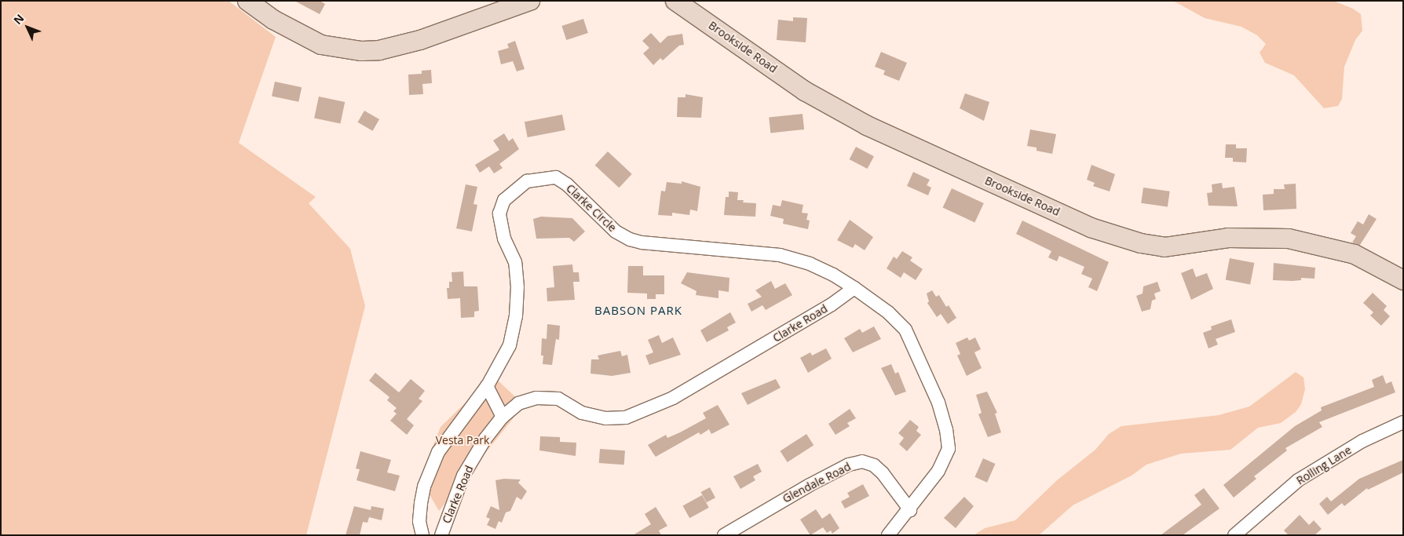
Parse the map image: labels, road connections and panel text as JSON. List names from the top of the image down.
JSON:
{
  "streets": {
    "street": [
      "Brookside Road",
      "Clarke Circle",
      "Clarke Road",
      "Rolling Lane",
      "Glendale Road"
    ]
  },
  "crossings": [
    ["Clarke Circle", "Clarke Road"]
  ],
  "districts": ["BABSON PARK"],
  "parks": ["Vesta Park"],
  "north": "top left"
}
